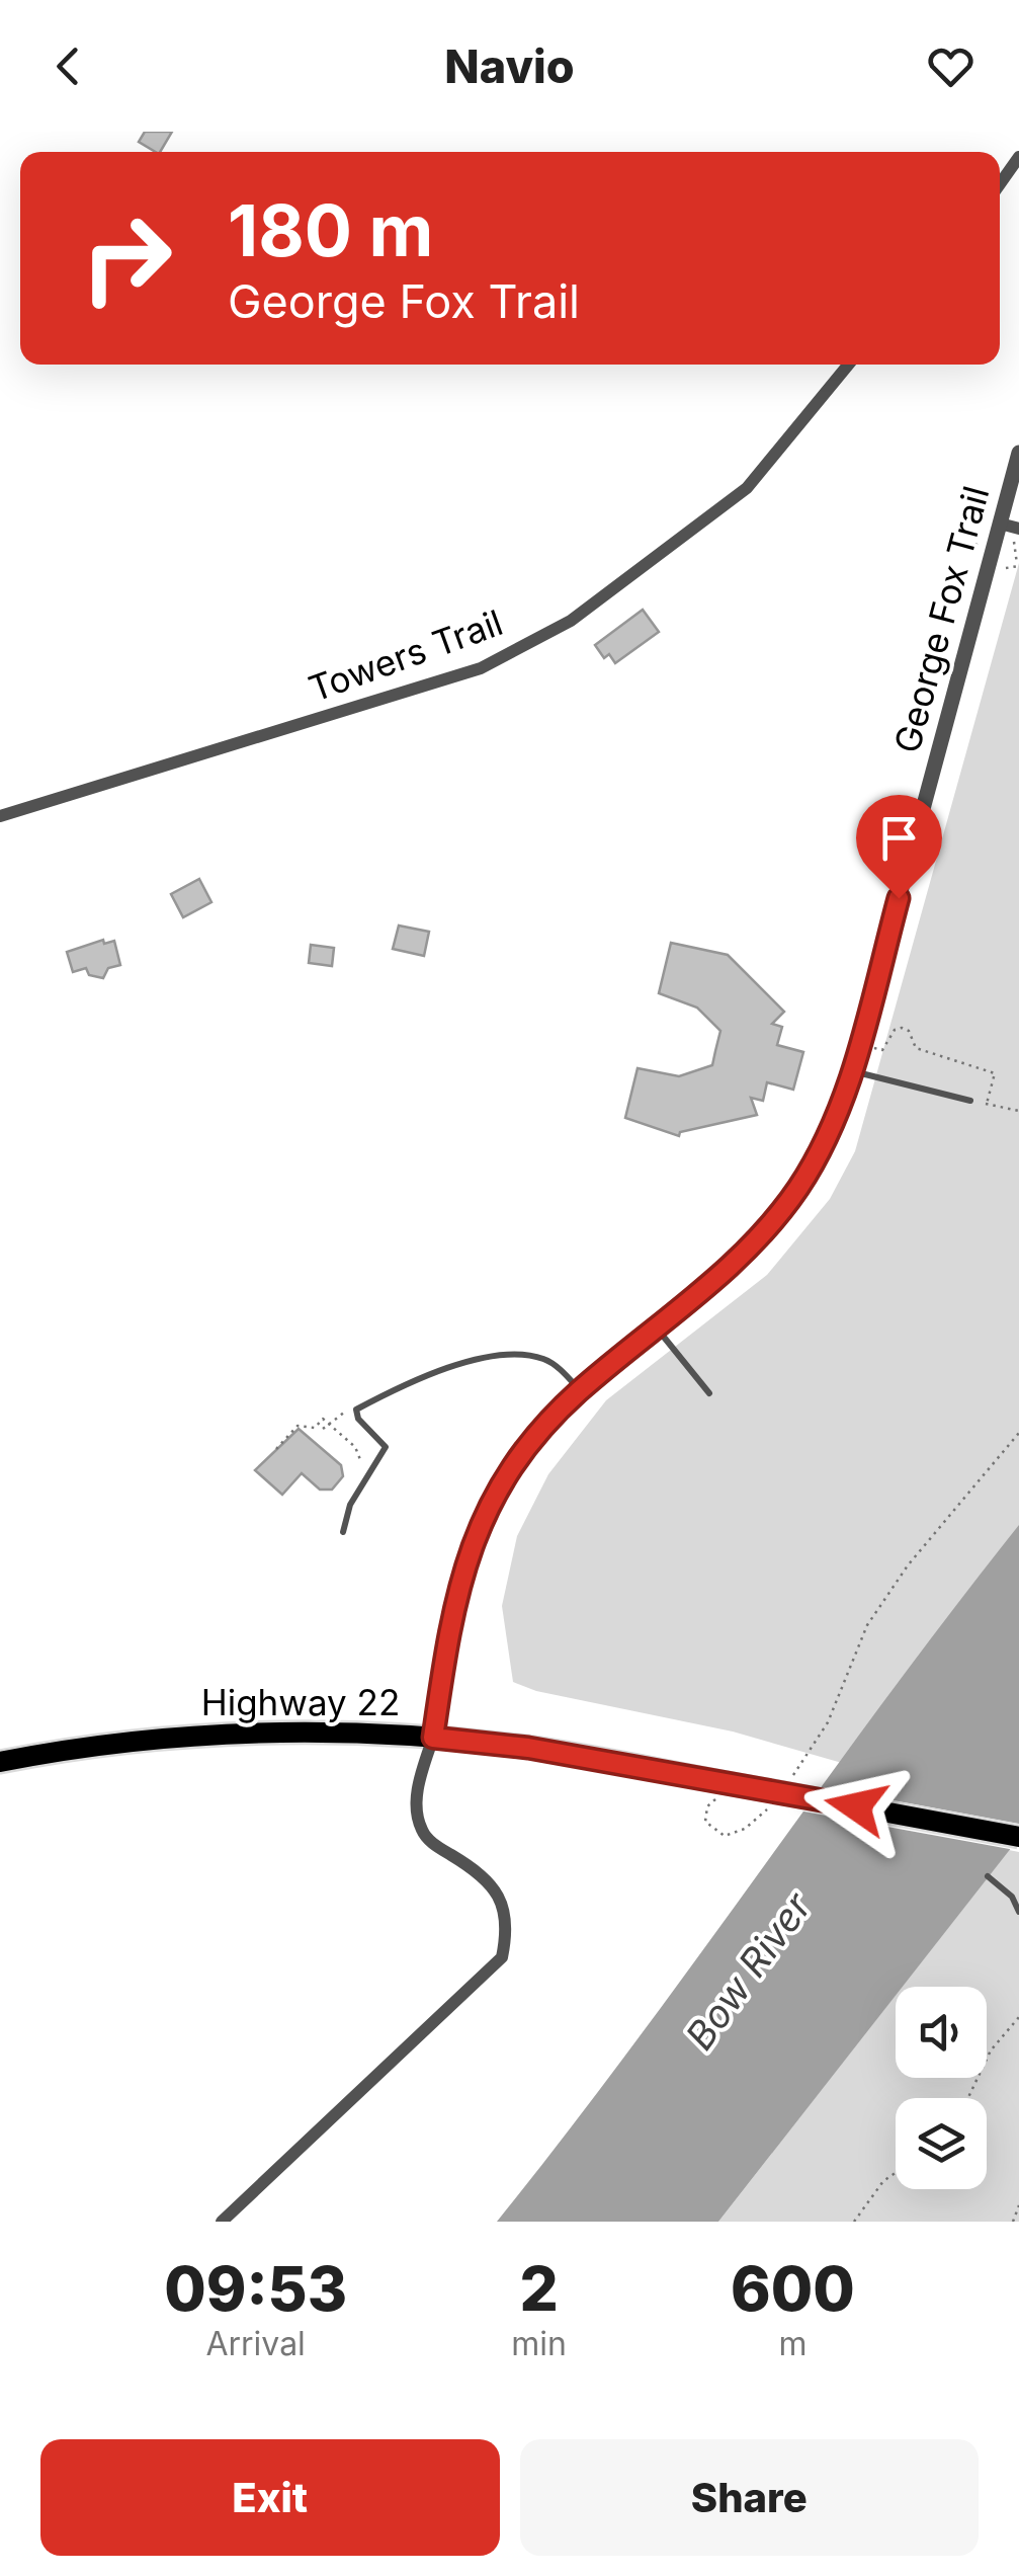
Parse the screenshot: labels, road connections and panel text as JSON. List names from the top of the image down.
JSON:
{
  "streets": {
    "main road": ["Highway 22"],
    "street": ["George Fox Trail", "Towers Trail"]
  },
  "crossings": [
    ["George Fox Trail", "Highway 22"]
  ],
  "water": ["Bow River"],
  "page": {
    "header": "Navio",
    "turn": ["180 m", "George Fox Trail"],
    "eta": [
      "09:53",
      "Arrival",
      "2",
      "min",
      "600",
      "m"
    ],
    "buttons": ["Exit", "Share"]
  }
}
